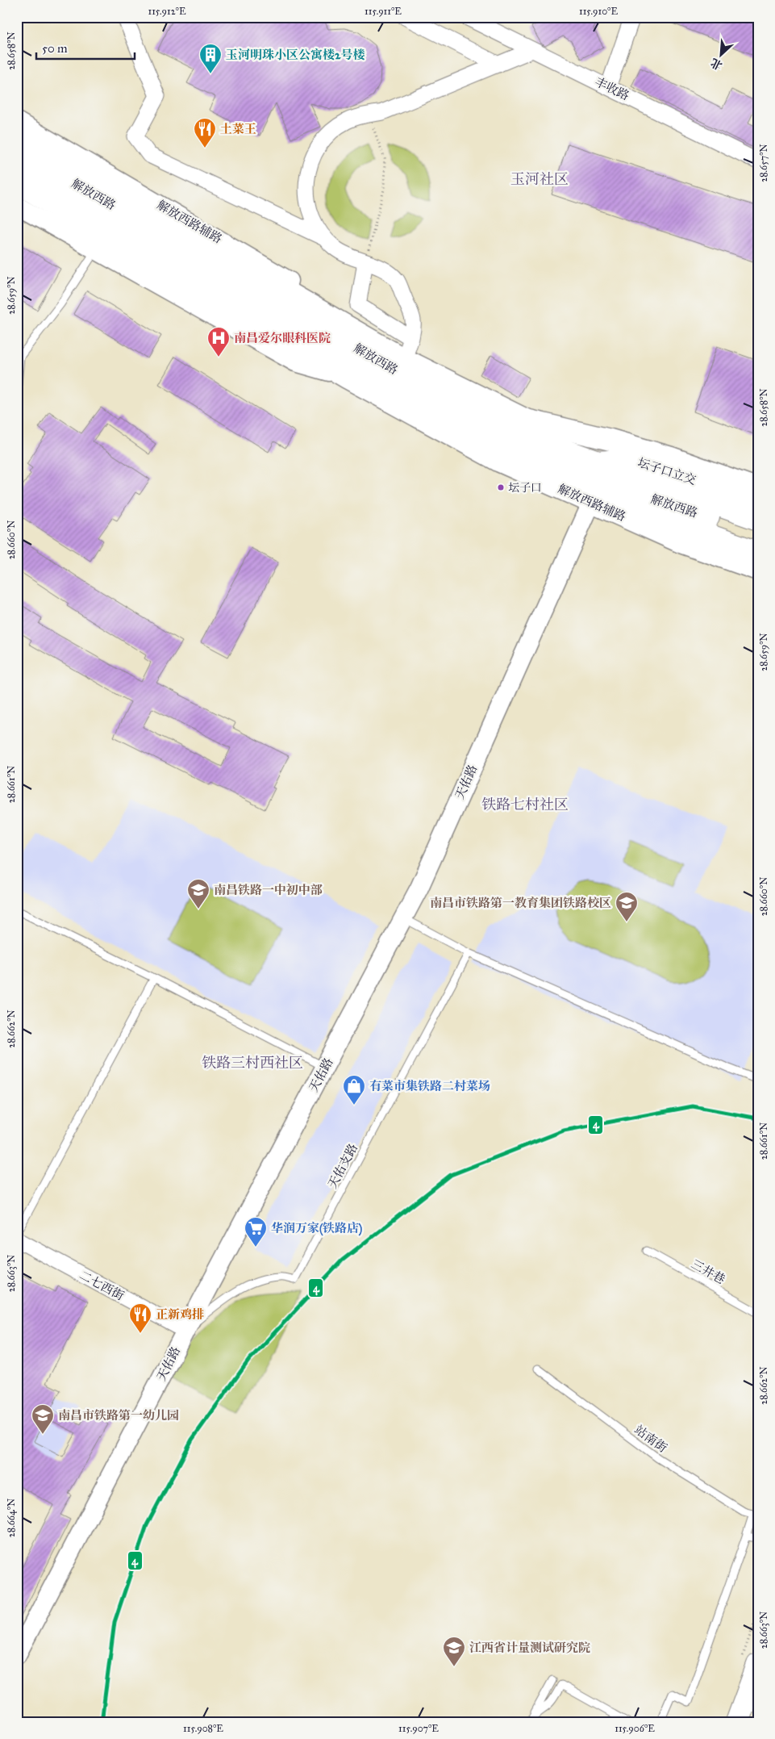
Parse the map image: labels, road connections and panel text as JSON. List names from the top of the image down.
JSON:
{
  "streets": {
    "main road": ["解放西路", "解放西路辅路", "坛子口立交"],
    "street": ["丰收路", "天佑路", "二七西街"],
    "lane": ["天佑支路", "三井巷", "站南街"]
  },
  "crossings": [
    ["解放西路", "坛子口立交"],
    ["解放西路", "天佑路"],
    ["解放西路辅路", "天佑路"],
    ["坛子口立交", "天佑路"],
    ["天佑路", "天佑支路"],
    ["天佑路", "二七西街"],
    ["天佑支路", "二七西街"]
  ],
  "districts": ["玉河社区", "铁路七村社区", "铁路三村西社区"],
  "places": {
    "building": ["玉河明珠小区公寓楼2号楼"],
    "restaurant": ["土菜王", "正新鸡排"],
    "hospital": ["南昌爱尔眼科医院"],
    "other": ["坛子口"],
    "school or university": [
      "南昌铁路一中初中部",
      "南昌市铁路第一教育集团铁路校区",
      "南昌市铁路第一幼儿园",
      "江西省计量测试研究院"
    ],
    "shop": ["有菜市集铁路二村菜场"],
    "supermarket": ["华润万家(铁路店)"]
  },
  "lines": ["transit line 4"],
  "scale_bar": "50 m",
  "north": "bottom left",
  "coordinates": [
    "115.912°E",
    "115.911°E",
    "115.910°E",
    "28.658°N",
    "28.657°N",
    "28.659°N",
    "28.660°N",
    "28.661°N",
    "28.662°N",
    "28.663°N",
    "28.664°N",
    "115.908°E",
    "115.907°E",
    "115.906°E"
  ]
}
